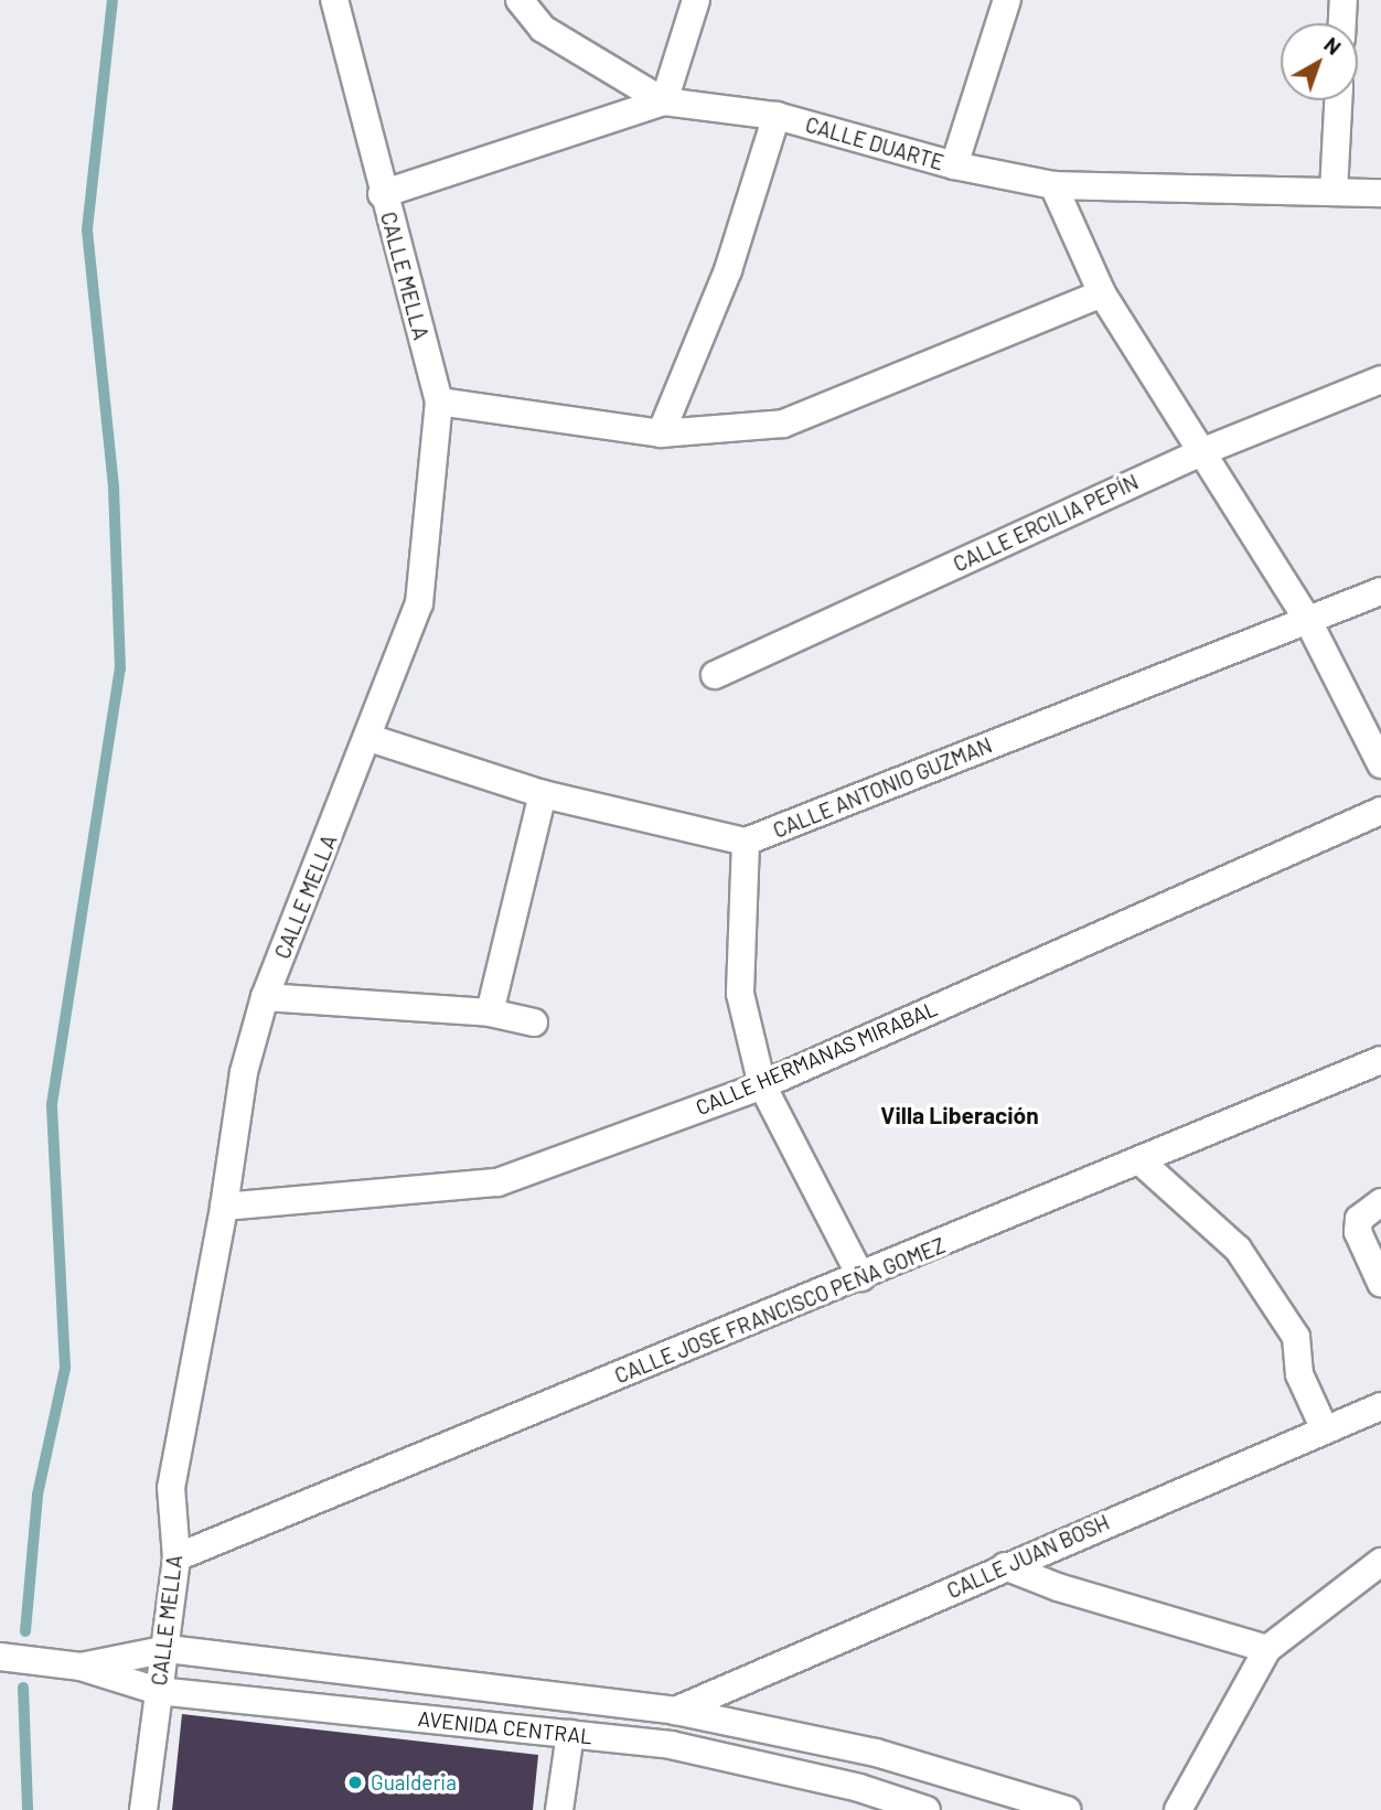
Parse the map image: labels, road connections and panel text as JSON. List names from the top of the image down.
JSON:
{
  "streets": {
    "street": [
      "CALLE DUARTE",
      "CALLE MELLA",
      "CALLE ERCILIA PEPÍN",
      "CALLE ANTONIO GUZMAN",
      "CALLE HERMANAS MIRABAL",
      "CALLE JOSE FRANCISCO PEÑA GOMEZ",
      "CALLE JUAN BOSH",
      "AVENIDA CENTRAL"
    ]
  },
  "crossings": [
    ["CALLE DUARTE", "CALLE MELLA"],
    ["CALLE MELLA", "CALLE ANTONIO GUZMAN"],
    ["CALLE MELLA", "CALLE HERMANAS MIRABAL"],
    ["CALLE MELLA", "CALLE JOSE FRANCISCO PEÑA GOMEZ"],
    ["CALLE MELLA", "AVENIDA CENTRAL"],
    ["CALLE JUAN BOSH", "AVENIDA CENTRAL"]
  ],
  "districts": ["Villa Liberación"],
  "places": ["Gualderia"],
  "north": "top right"
}
